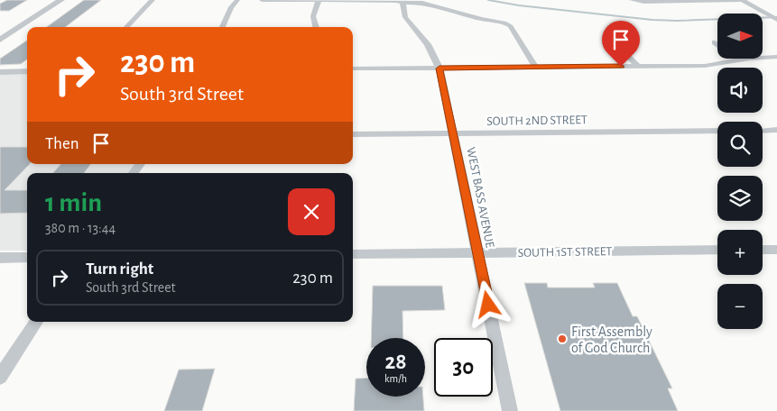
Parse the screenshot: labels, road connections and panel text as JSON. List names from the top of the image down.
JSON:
{
  "streets": {
    "street": ["SOUTH 2ND STREET", "WEST BASS AVENUE", "SOUTH 1ST STREET"]
  },
  "crossings": [
    ["SOUTH 2ND STREET", "WEST BASS AVENUE"],
    ["WEST BASS AVENUE", "SOUTH 1ST STREET"]
  ],
  "places": ["First Assembly of God Church"],
  "north": "right",
  "page": {
    "map_buttons": ["+", "−"],
    "turn": ["230 m", "South 3rd Street"],
    "then": "Then",
    "heading": ["1 min", "380 m · 13:44"],
    "list": [
      {
        "name": "Turn right",
        "note": "South 3rd Street",
        "value": "230 m"
      }
    ],
    "speed": "28 km/h",
    "limit": "30"
  }
}
